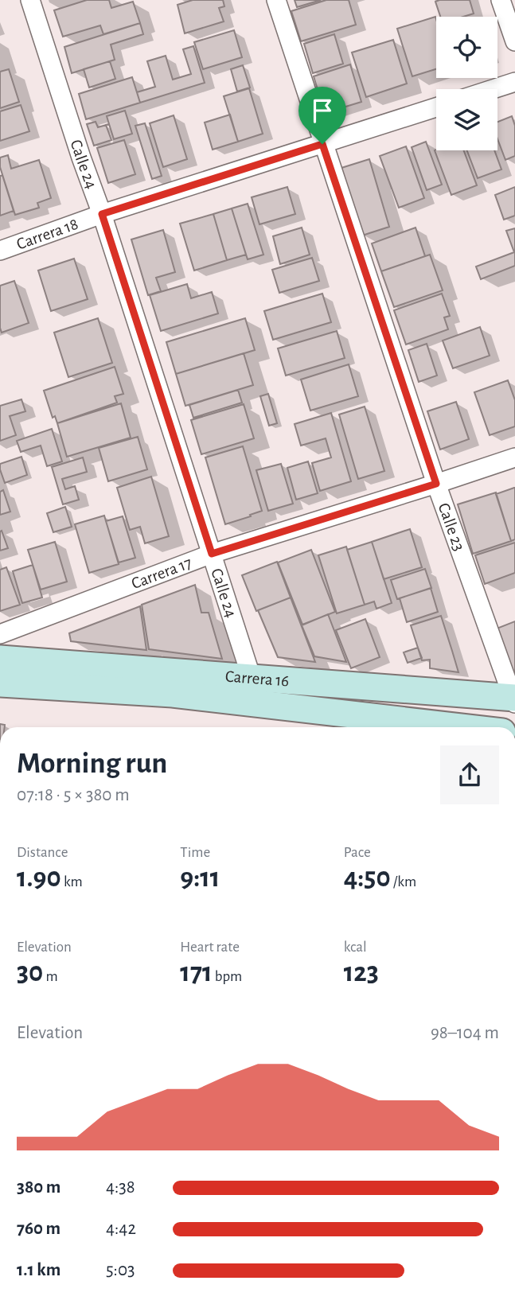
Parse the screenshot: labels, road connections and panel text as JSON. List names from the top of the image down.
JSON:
{
  "streets": {
    "street": [
      "Calle 24",
      "Carrera 18",
      "Calle 23",
      "Carrera 17",
      "Carrera 16"
    ]
  },
  "crossings": [
    ["Calle 24", "Carrera 18"],
    ["Calle 24", "Carrera 17"],
    ["Calle 24", "Carrera 16"],
    ["Carrera 18", "Calle 23"],
    ["Calle 23", "Carrera 17"],
    ["Calle 23", "Carrera 16"]
  ],
  "page": {
    "heading": ["Morning run", "07:18 · 5 × 380 m"],
    "stats": [
      ["Distance", "1.90 km"],
      ["Time", "9:11"],
      ["Pace", "4:50 /km"],
      ["Elevation", "30 m"],
      ["Heart rate", "171 bpm"],
      ["kcal", "123"]
    ],
    "chart": ["Elevation", "98–104 m"],
    "list": [
      {
        "name": "380 m",
        "note": "4:38"
      },
      {
        "name": "760 m",
        "note": "4:42"
      },
      {
        "name": "1.1 km",
        "note": "5:03"
      }
    ]
  }
}
